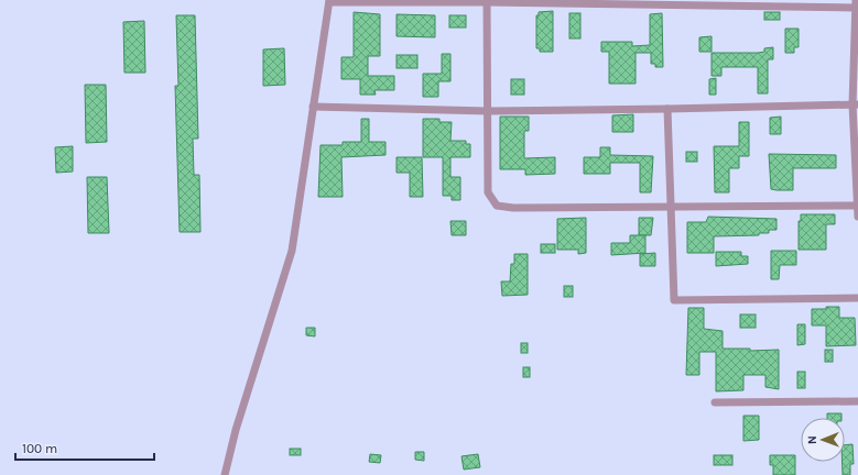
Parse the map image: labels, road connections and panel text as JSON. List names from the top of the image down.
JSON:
{
  "scale_bar": "100 m",
  "north": "left"
}
